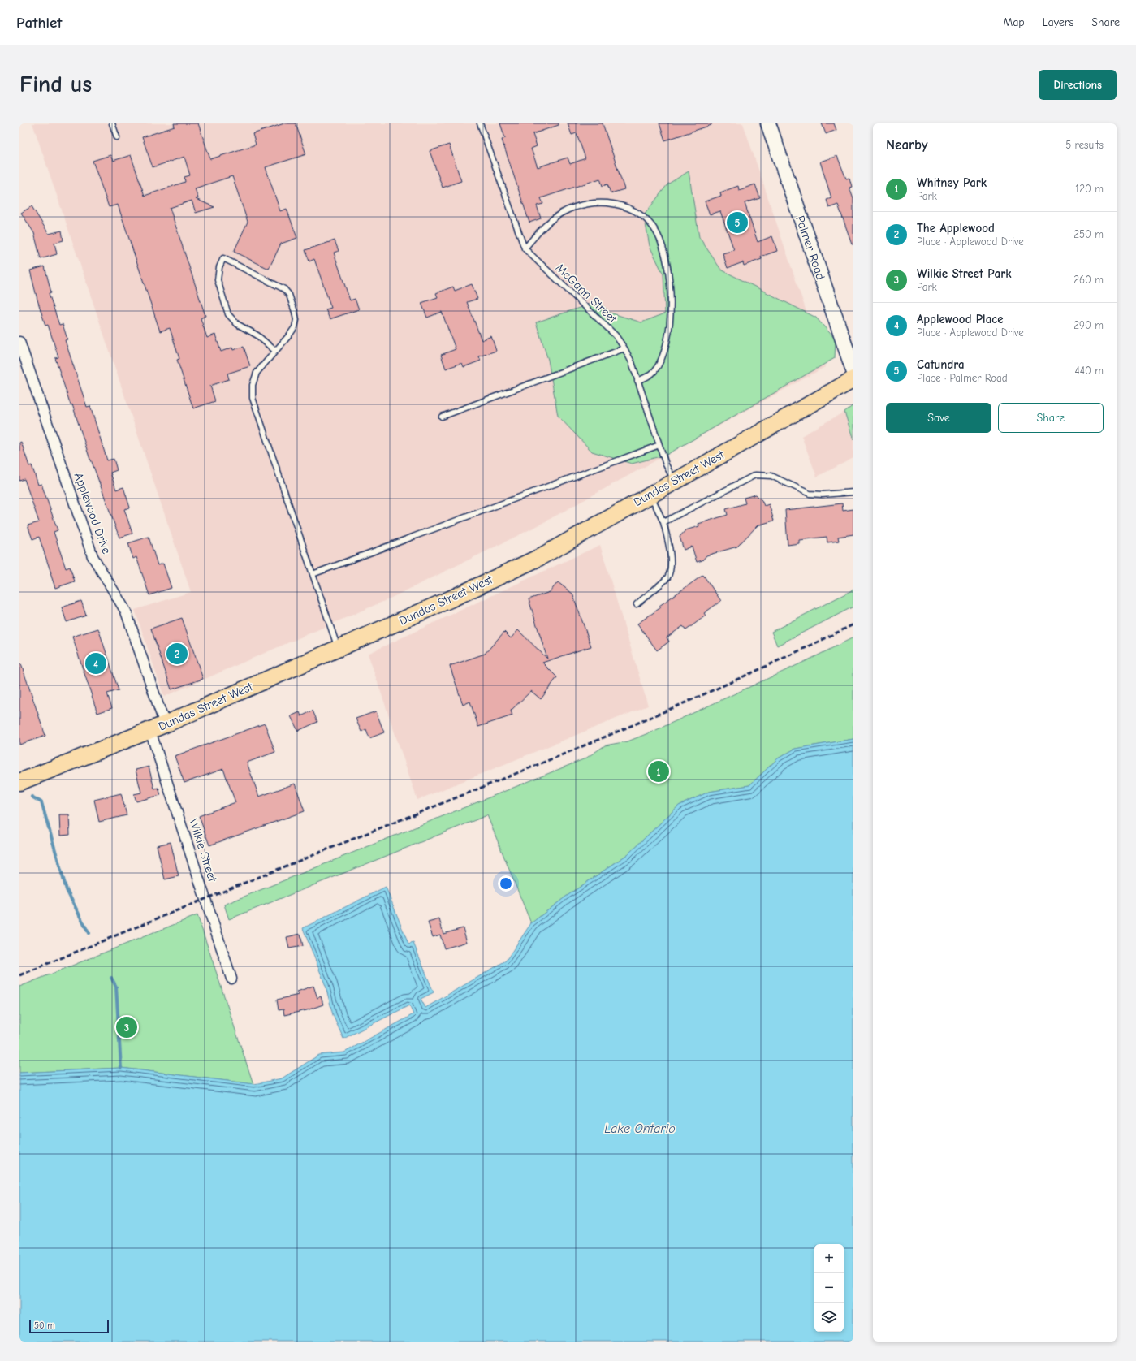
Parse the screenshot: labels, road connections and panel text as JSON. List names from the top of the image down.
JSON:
{
  "streets": {
    "main road": ["Dundas Street West"],
    "street": ["Palmer Road", "Applewood Drive", "Wilkie Street"],
    "lane": ["McGann Street"]
  },
  "crossings": [
    ["McGann Street", "Dundas Street West"],
    ["Dundas Street West", "Applewood Drive"],
    ["Dundas Street West", "Wilkie Street"]
  ],
  "water": ["Lake Ontario"],
  "scale_bar": "50 m",
  "page": {
    "header": "Pathlet",
    "nav": ["Map", "Layers", "Share"],
    "buttons": [
      "Directions",
      ["Save", "Share"]
    ],
    "title": "Find us",
    "heading": ["Nearby", "5 results"],
    "list": [
      {
        "mark": "1",
        "name": "Whitney Park",
        "note": "Park",
        "value": "120 m"
      },
      {
        "mark": "2",
        "name": "The Applewood",
        "note": "Place · Applewood Drive",
        "value": "250 m"
      },
      {
        "mark": "3",
        "name": "Wilkie Street Park",
        "note": "Park",
        "value": "260 m"
      },
      {
        "mark": "4",
        "name": "Applewood Place",
        "note": "Place · Applewood Drive",
        "value": "290 m"
      },
      {
        "mark": "5",
        "name": "Catundra",
        "note": "Place · Palmer Road",
        "value": "440 m"
      }
    ],
    "pins": [
      "5",
      "2",
      "4",
      "1",
      "3"
    ],
    "map_buttons": ["+", "−"],
    "scale": "50 m"
  }
}
